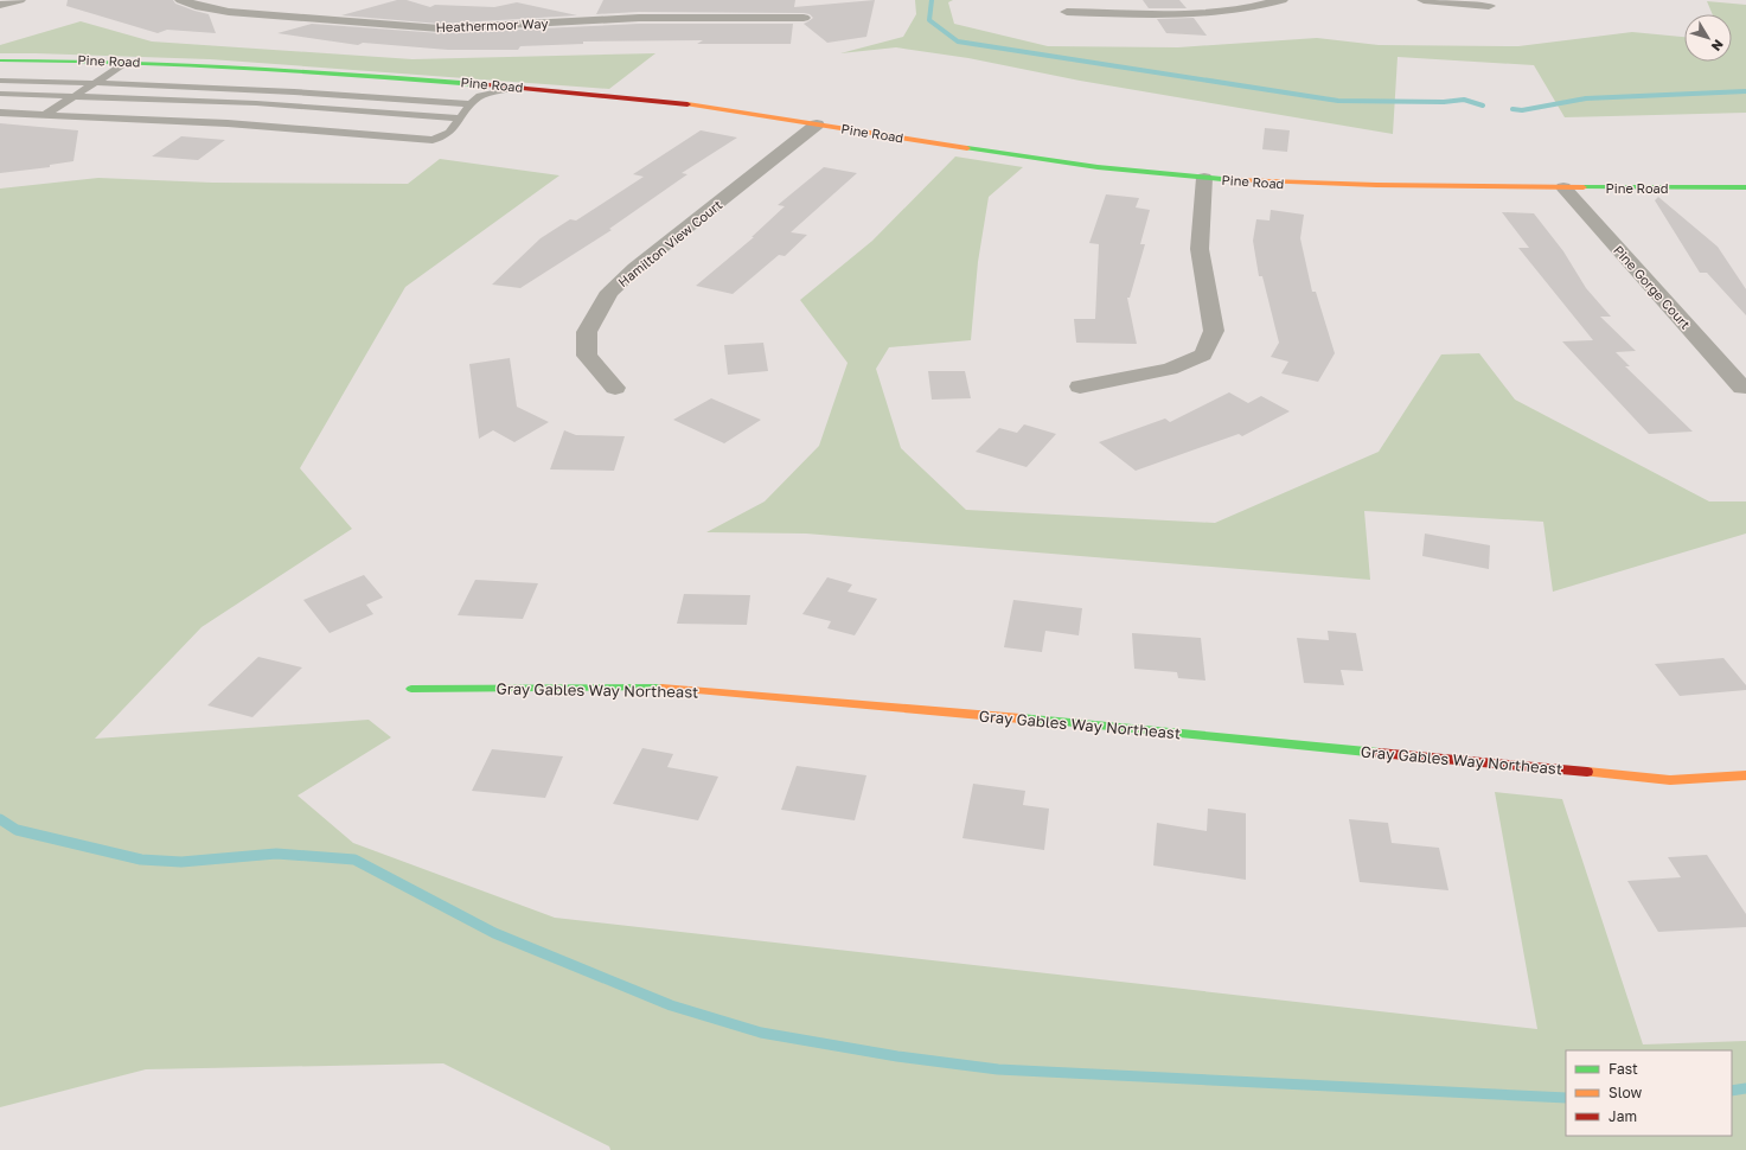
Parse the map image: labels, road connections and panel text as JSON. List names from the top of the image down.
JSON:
{
  "streets": {
    "street": [
      "Heathermoor Way",
      "Pine Road",
      "Hamilton View Court",
      "Pine Gorge Court",
      "Gray Gables Way Northeast"
    ]
  },
  "crossings": [
    ["Pine Road", "Hamilton View Court"],
    ["Pine Road", "Pine Gorge Court"]
  ],
  "legend": ["Fast", "Slow", "Jam"],
  "north": "bottom right"
}
